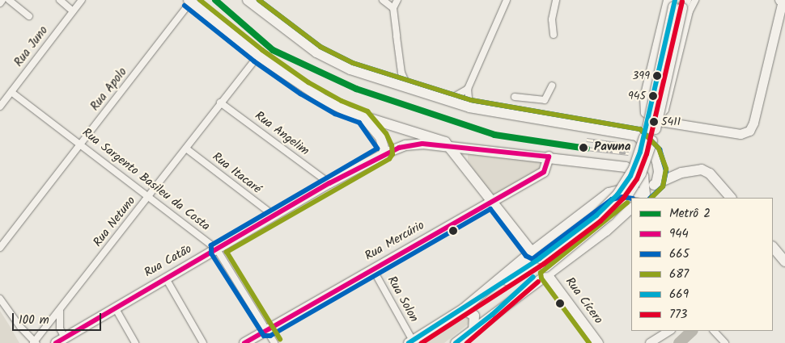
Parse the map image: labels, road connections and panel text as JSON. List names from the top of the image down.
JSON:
{
  "streets": {
    "main road": ["Rua Mercúrio", "Rua Catão", "Rua Cícero"],
    "street": [
      "Rua Juno",
      "Rua Apolo",
      "Rua Angelim",
      "Rua Itacaré",
      "Rua Sargento Basileu da Costa",
      "Rua Netuno",
      "Rua Solon"
    ]
  },
  "crossings": [
    ["Rua Juno", "Rua Sargento Basileu da Costa"],
    ["Rua Apolo", "Rua Sargento Basileu da Costa"],
    ["Rua Angelim", "Rua Netuno"],
    ["Rua Angelim", "Rua Catão"],
    ["Rua Itacaré", "Rua Netuno"],
    ["Rua Itacaré", "Rua Catão"],
    ["Rua Sargento Basileu da Costa", "Rua Netuno"],
    ["Rua Sargento Basileu da Costa", "Rua Mercúrio"],
    ["Rua Sargento Basileu da Costa", "Rua Catão"],
    ["Rua Mercúrio", "Rua Catão"],
    ["Rua Mercúrio", "Rua Solon"],
    ["Rua Mercúrio", "Rua Cícero"],
    ["Rua Catão", "Rua Cícero"]
  ],
  "places": [
    "399",
    "945",
    "541I",
    "Pavuna"
  ],
  "lines": [
    "metro line 2",
    "transit line 665",
    "transit line 687",
    "transit line 669",
    "transit line 773",
    "transit line 944"
  ],
  "legend": [
    "Metrô 2",
    "944",
    "665",
    "687",
    "669",
    "773"
  ],
  "scale_bar": "100 m"
}
